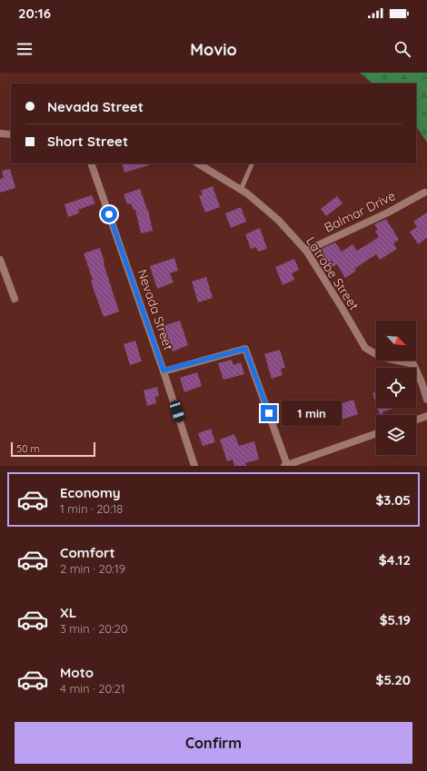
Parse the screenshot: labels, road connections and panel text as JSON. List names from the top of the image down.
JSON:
{
  "streets": {
    "street": ["Balmar Drive", "Latrobe Street", "Nevada Street"]
  },
  "crossings": [
    ["Balmar Drive", "Latrobe Street"]
  ],
  "scale_bar": "50 m",
  "north": "bottom right",
  "page": {
    "status": "20:16",
    "header": "Movio",
    "banner": ["Nevada Street", "Short Street"],
    "bubble": "1 min",
    "scale": "50 m",
    "list": [
      {
        "name": "Economy",
        "note": "1 min · 20:18",
        "value": "$3.05"
      },
      {
        "name": "Comfort",
        "note": "2 min · 20:19",
        "value": "$4.12"
      },
      {
        "name": "XL",
        "note": "3 min · 20:20",
        "value": "$5.19"
      },
      {
        "name": "Moto",
        "note": "4 min · 20:21",
        "value": "$5.20"
      }
    ],
    "buttons": "Confirm"
  }
}
